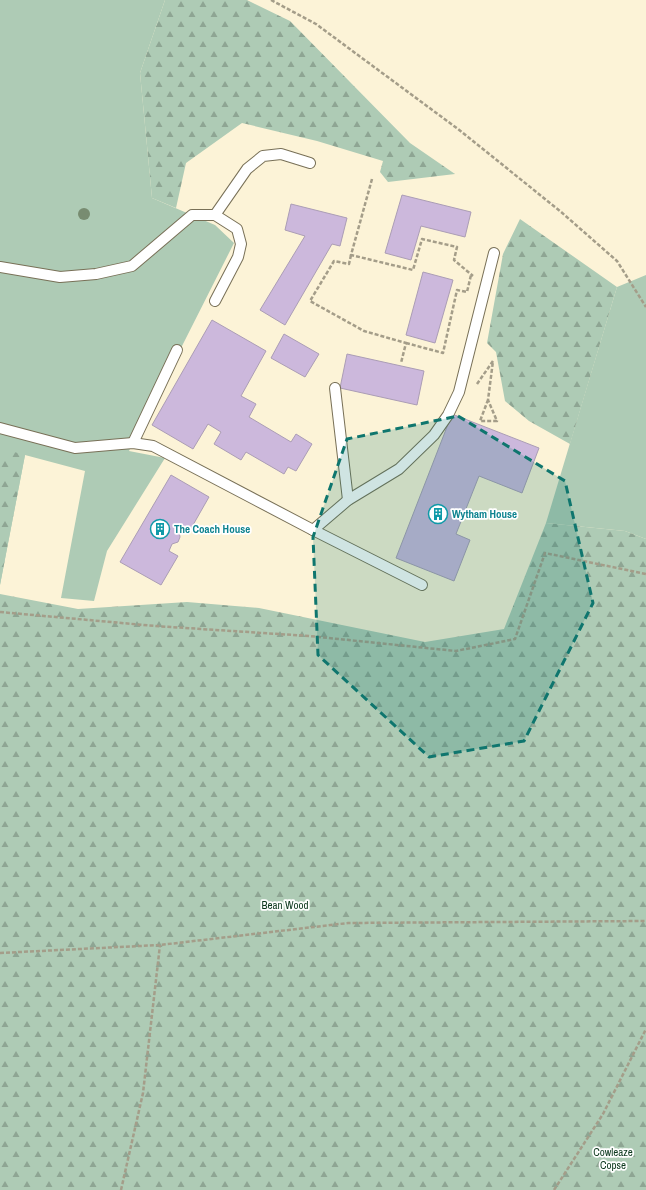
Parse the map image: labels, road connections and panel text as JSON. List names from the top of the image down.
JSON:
{
  "parks": ["Bean Wood", "Cowleaze Copse"],
  "places": {
    "building": ["Wytham House", "The Coach House"]
  }
}
